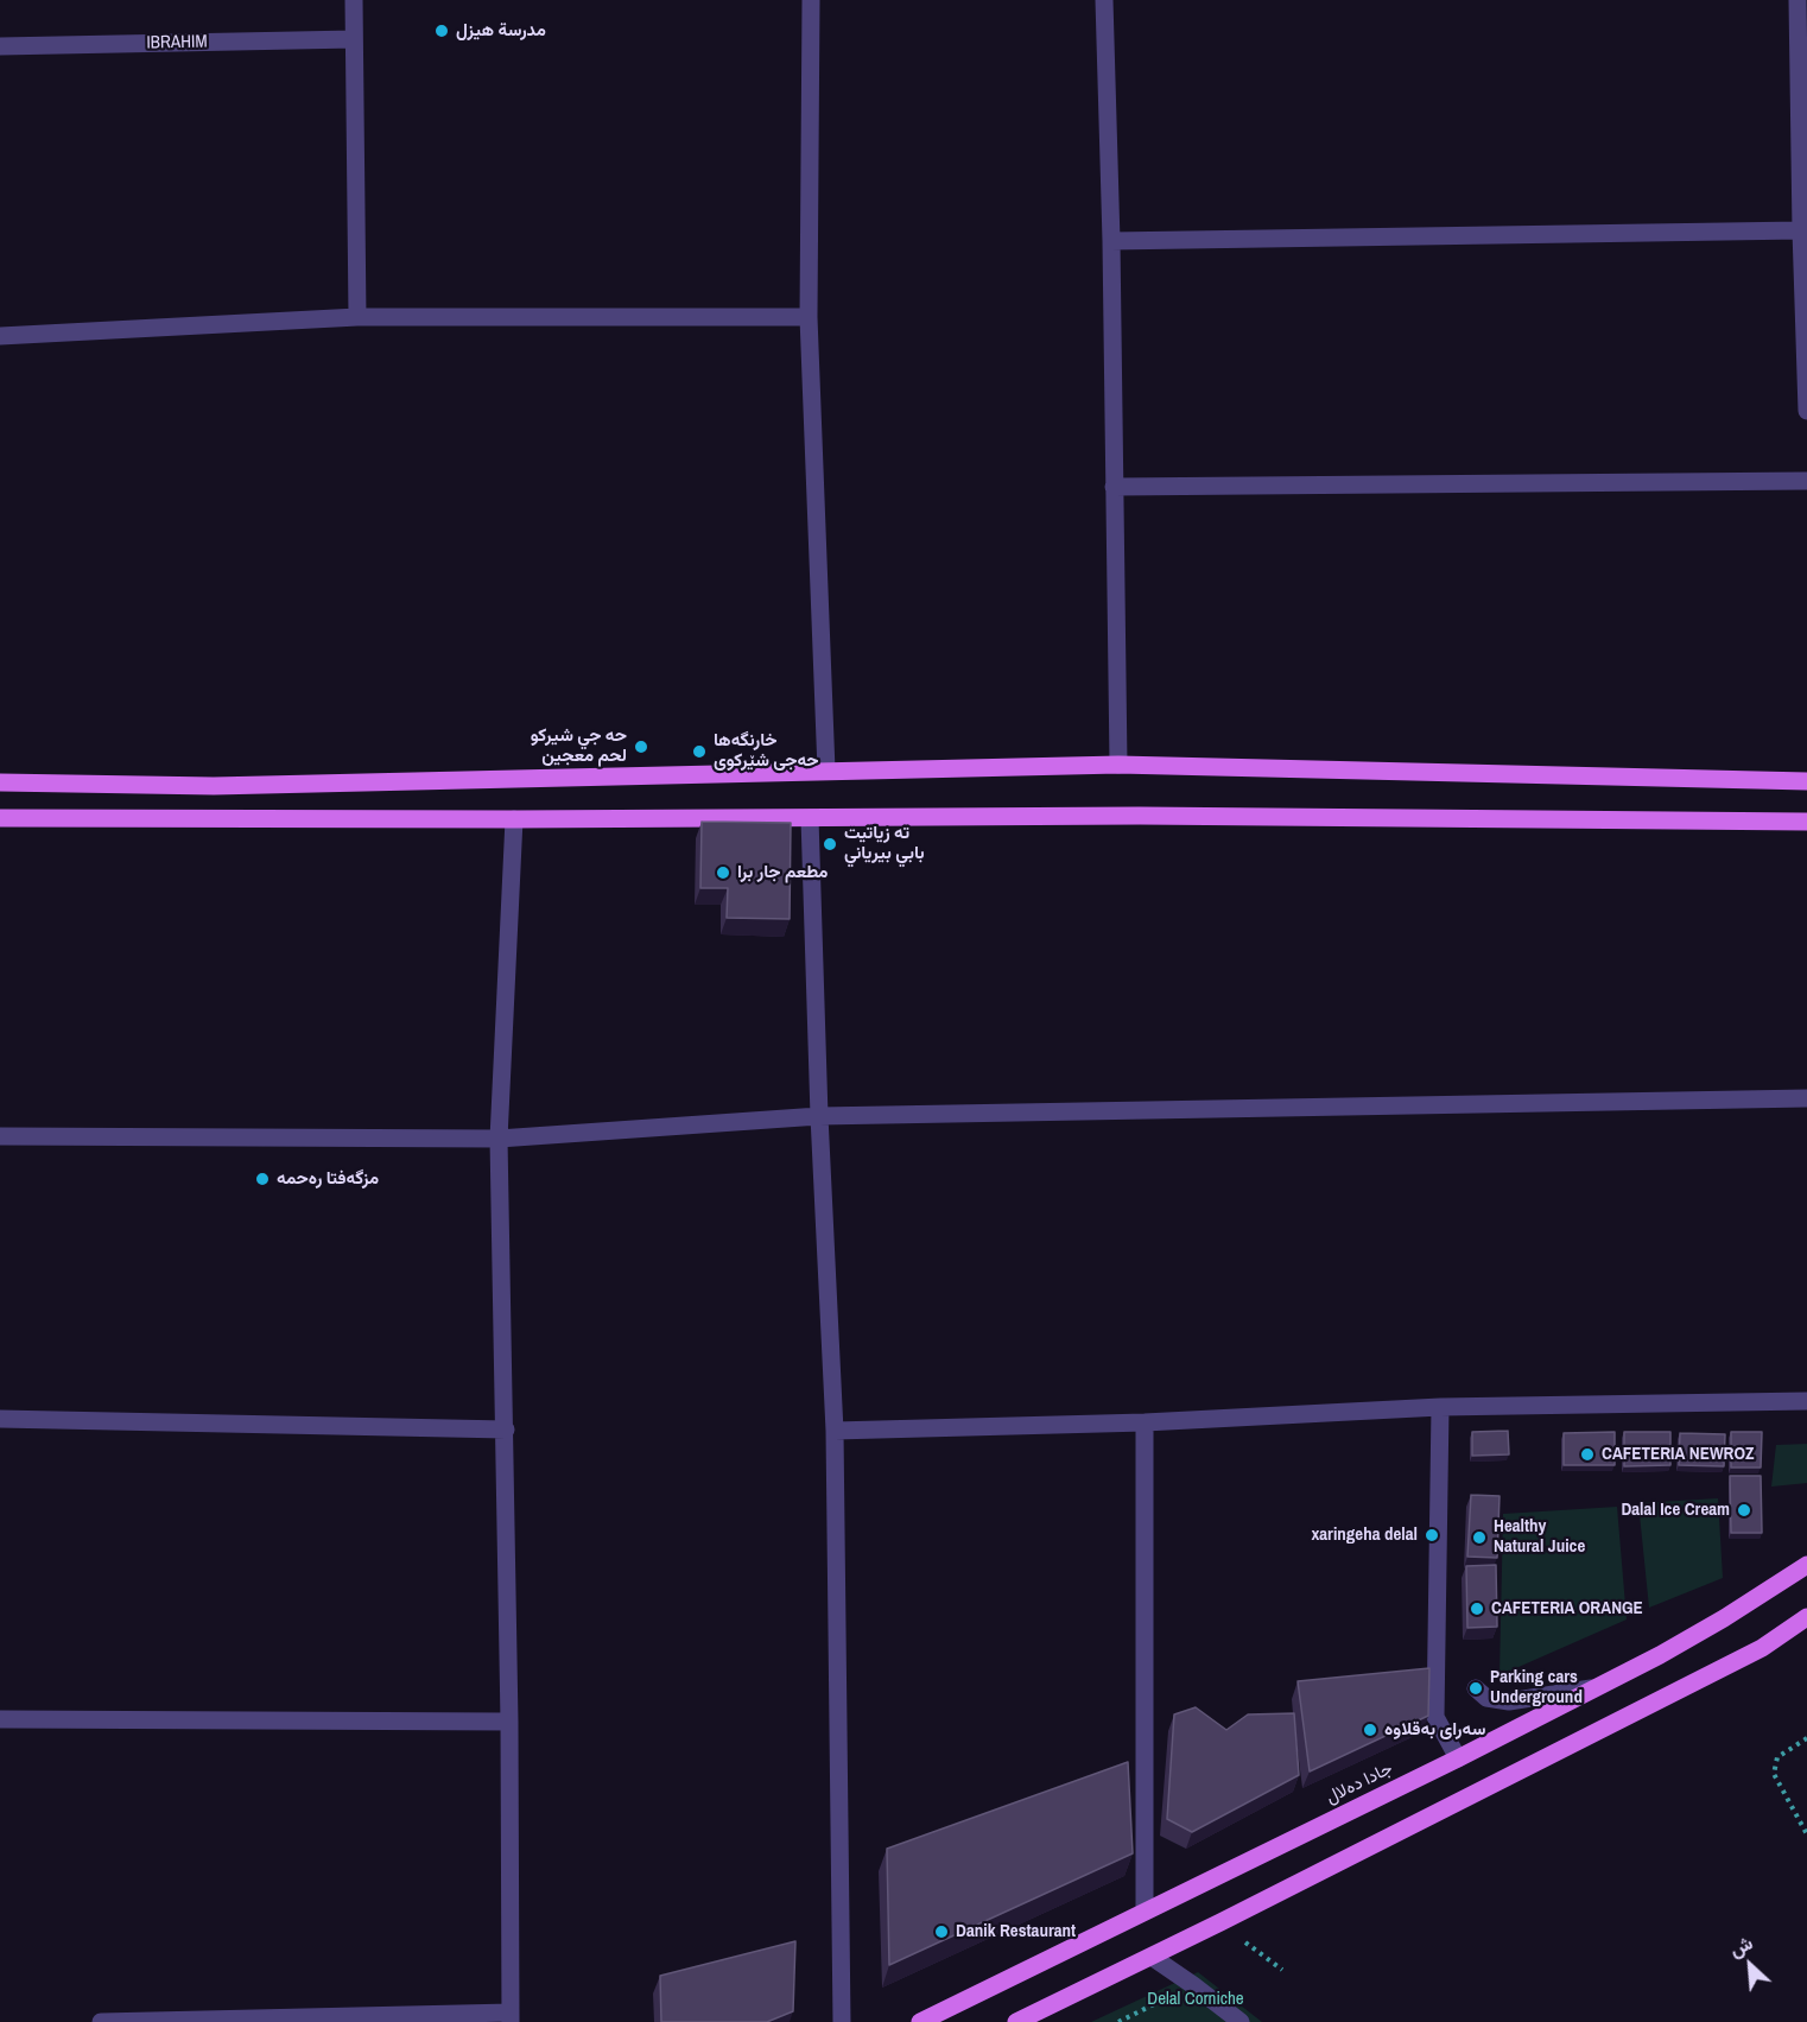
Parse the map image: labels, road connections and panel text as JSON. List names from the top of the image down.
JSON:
{
  "streets": {
    "main road": ["جادا دەلال"],
    "street": ["IBRAHIM"]
  },
  "parks": ["Delal Corniche"],
  "places": [
    "مدرسة هيزل",
    "حه جي شيركو لحم معجين",
    "خارنگەها حەجى شێركوى",
    "ته زياتيت بابي بيرياني",
    "مطعم جار برا",
    "مزگەفتا رەحمە",
    "CAFETERIA NEWROZ",
    "Dalal Ice Cream",
    "xaringeha delal",
    "Healthy Natural Juice",
    "CAFETERIA ORANGE",
    "Parking cars Underground",
    "سەراى بەقلاوە",
    "Danik Restaurant"
  ],
  "north": "top left"
}
